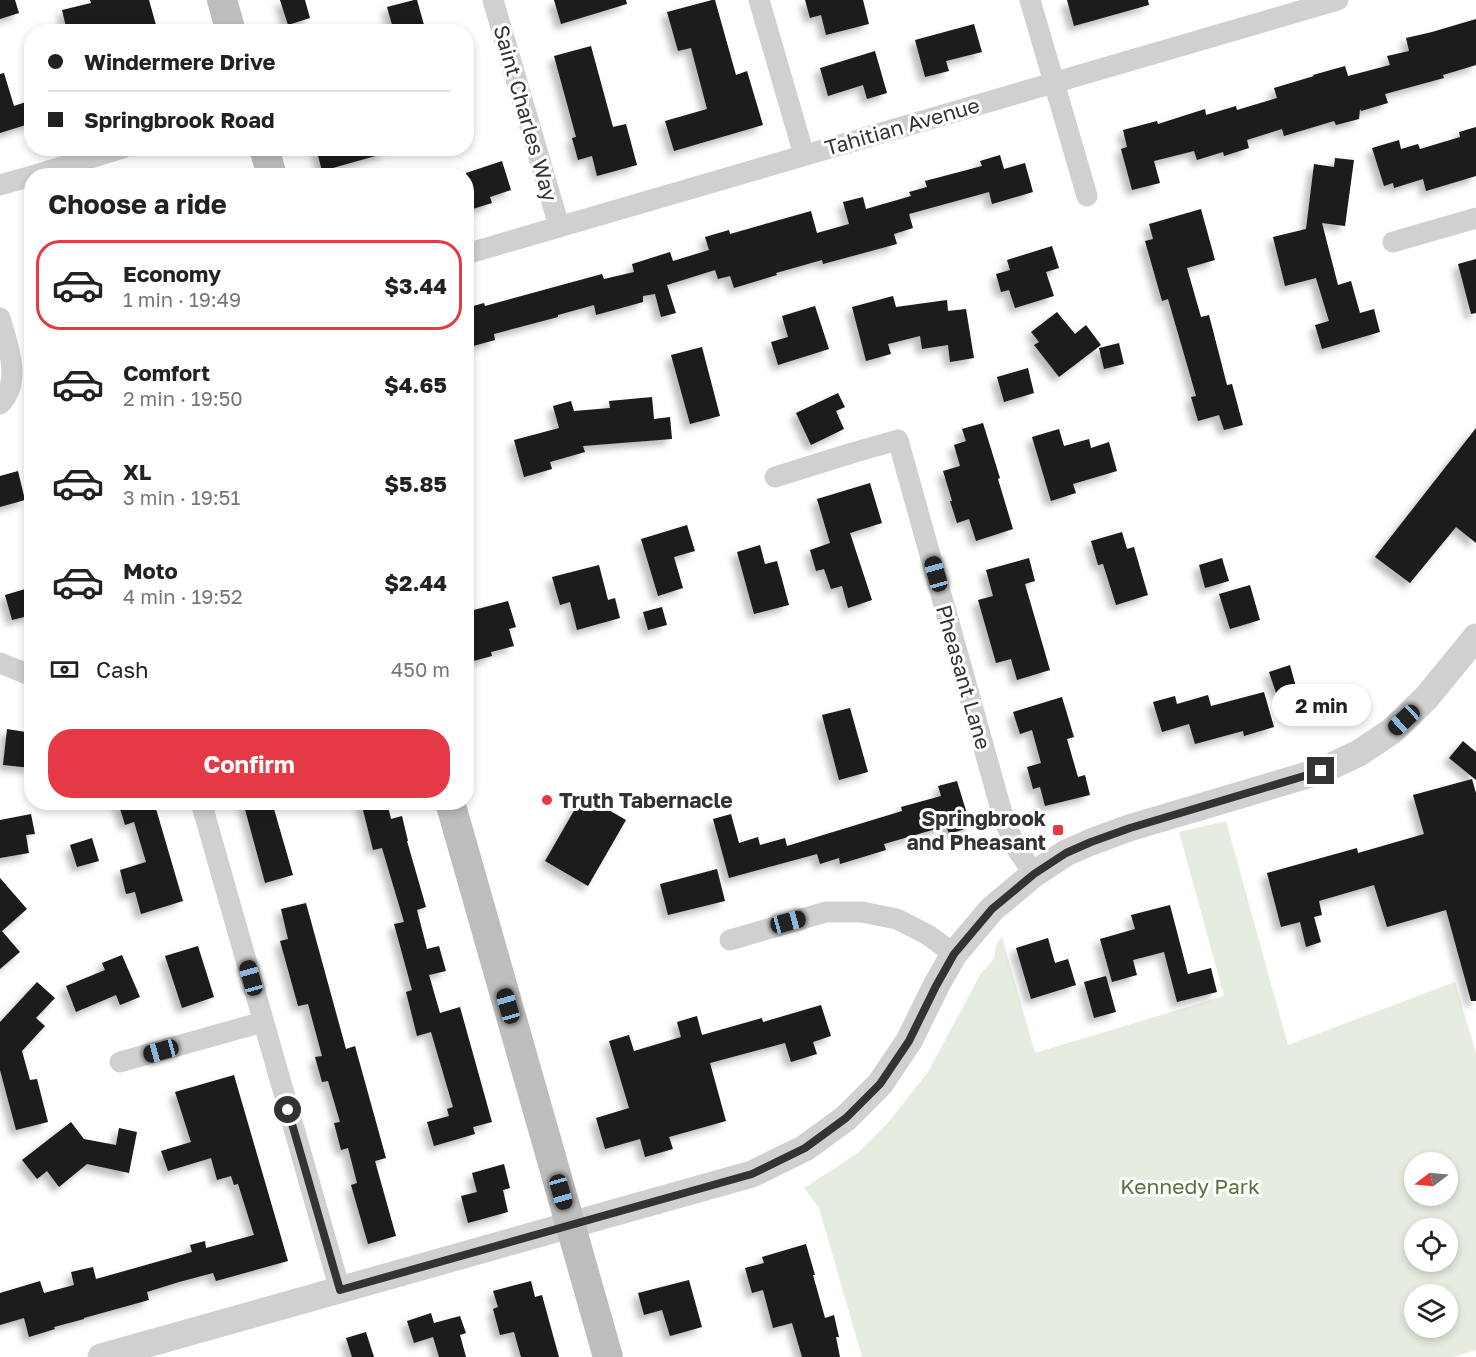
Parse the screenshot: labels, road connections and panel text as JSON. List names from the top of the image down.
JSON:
{
  "streets": {
    "street": ["Saint Charles Way", "Tahitian Avenue", "Pheasant Lane"]
  },
  "crossings": [
    ["Saint Charles Way", "Tahitian Avenue"]
  ],
  "parks": ["Kennedy Park"],
  "places": {
    "other": ["Truth Tabernacle"],
    "transit": ["Springbrook and Pheasant"]
  },
  "north": "left",
  "page": {
    "banner": ["Windermere Drive", "Springbrook Road"],
    "heading": "Choose a ride",
    "list": [
      {
        "name": "Economy",
        "note": "1 min · 19:49",
        "value": "$3.44"
      },
      {
        "name": "Comfort",
        "note": "2 min · 19:50",
        "value": "$4.65"
      },
      {
        "name": "XL",
        "note": "3 min · 19:51",
        "value": "$5.85"
      },
      {
        "name": "Moto",
        "note": "4 min · 19:52",
        "value": "$2.44"
      }
    ],
    "pay": ["Cash", "450 m"],
    "bubble": "2 min",
    "buttons": "Confirm"
  }
}
